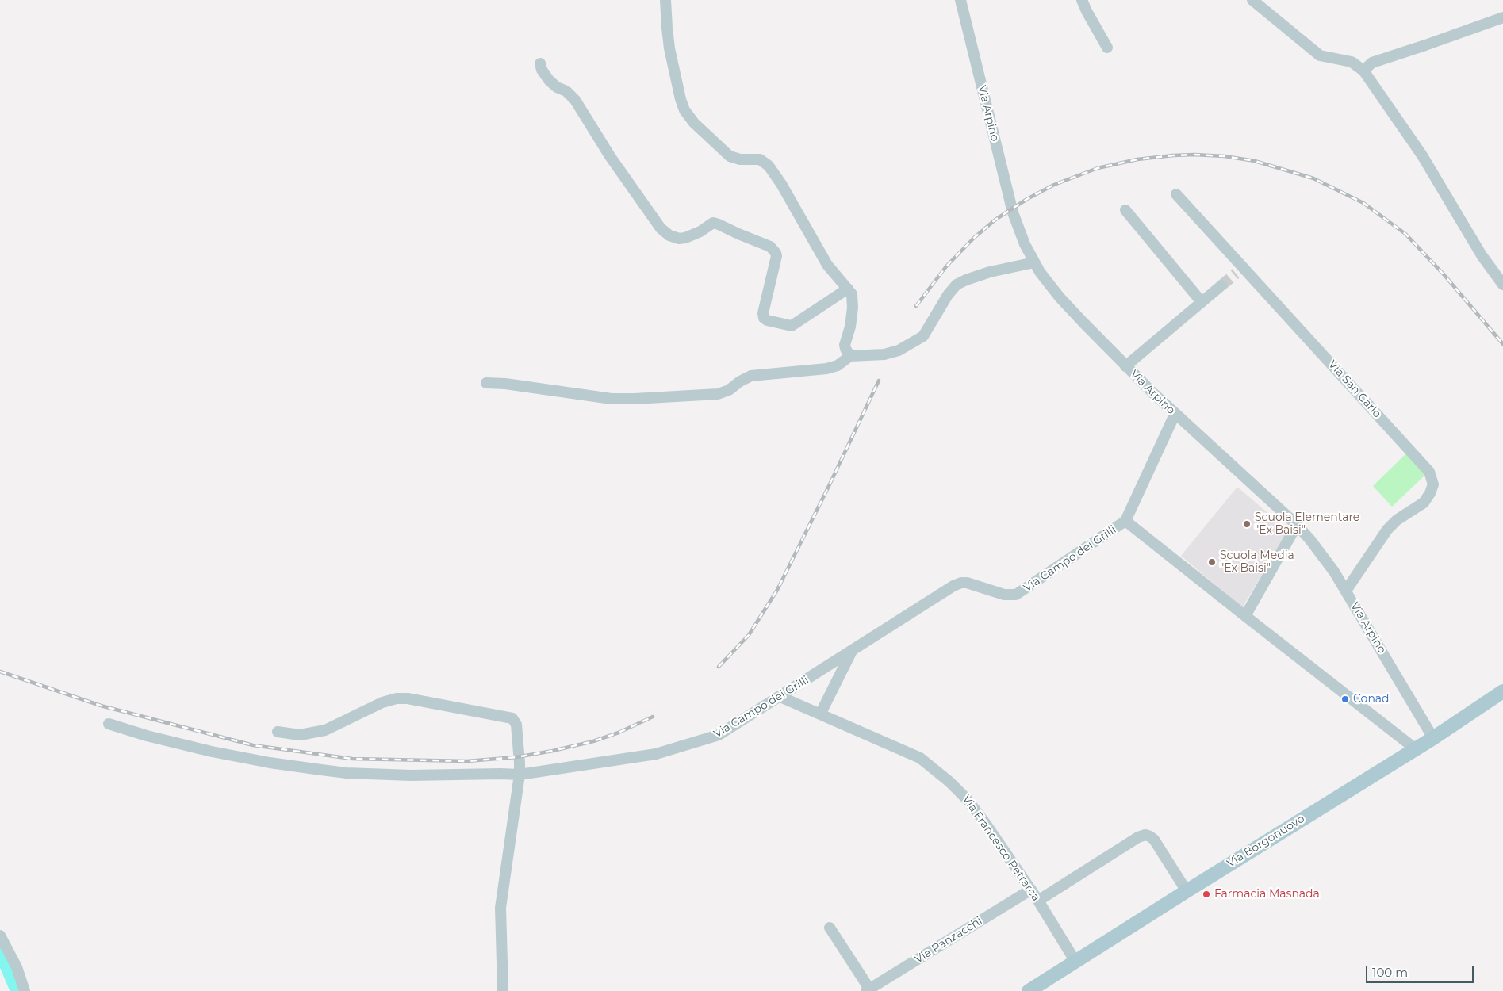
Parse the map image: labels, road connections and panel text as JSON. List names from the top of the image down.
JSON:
{
  "streets": {
    "main road": ["Via Borgonuovo"],
    "street": [
      "Via Arpino",
      "Via San Carlo",
      "Via Campo dei Grilli",
      "Via Francesco Petrarca",
      "Via Panzacchi"
    ]
  },
  "crossings": [
    ["Via Arpino", "Via San Carlo"],
    ["Via Arpino", "Via Campo dei Grilli"],
    ["Via Arpino", "Via Borgonuovo"],
    ["Via Campo dei Grilli", "Via Borgonuovo"],
    ["Via Campo dei Grilli", "Via Francesco Petrarca"],
    ["Via Borgonuovo", "Via Francesco Petrarca"],
    ["Via Francesco Petrarca", "Via Panzacchi"]
  ],
  "places": [
    "Scuola Elementare \"Ex Baisi\"",
    "Scuola Media \"Ex Baisi\"",
    "Conad",
    "Farmacia Masnada"
  ],
  "scale_bar": "100 m"
}
